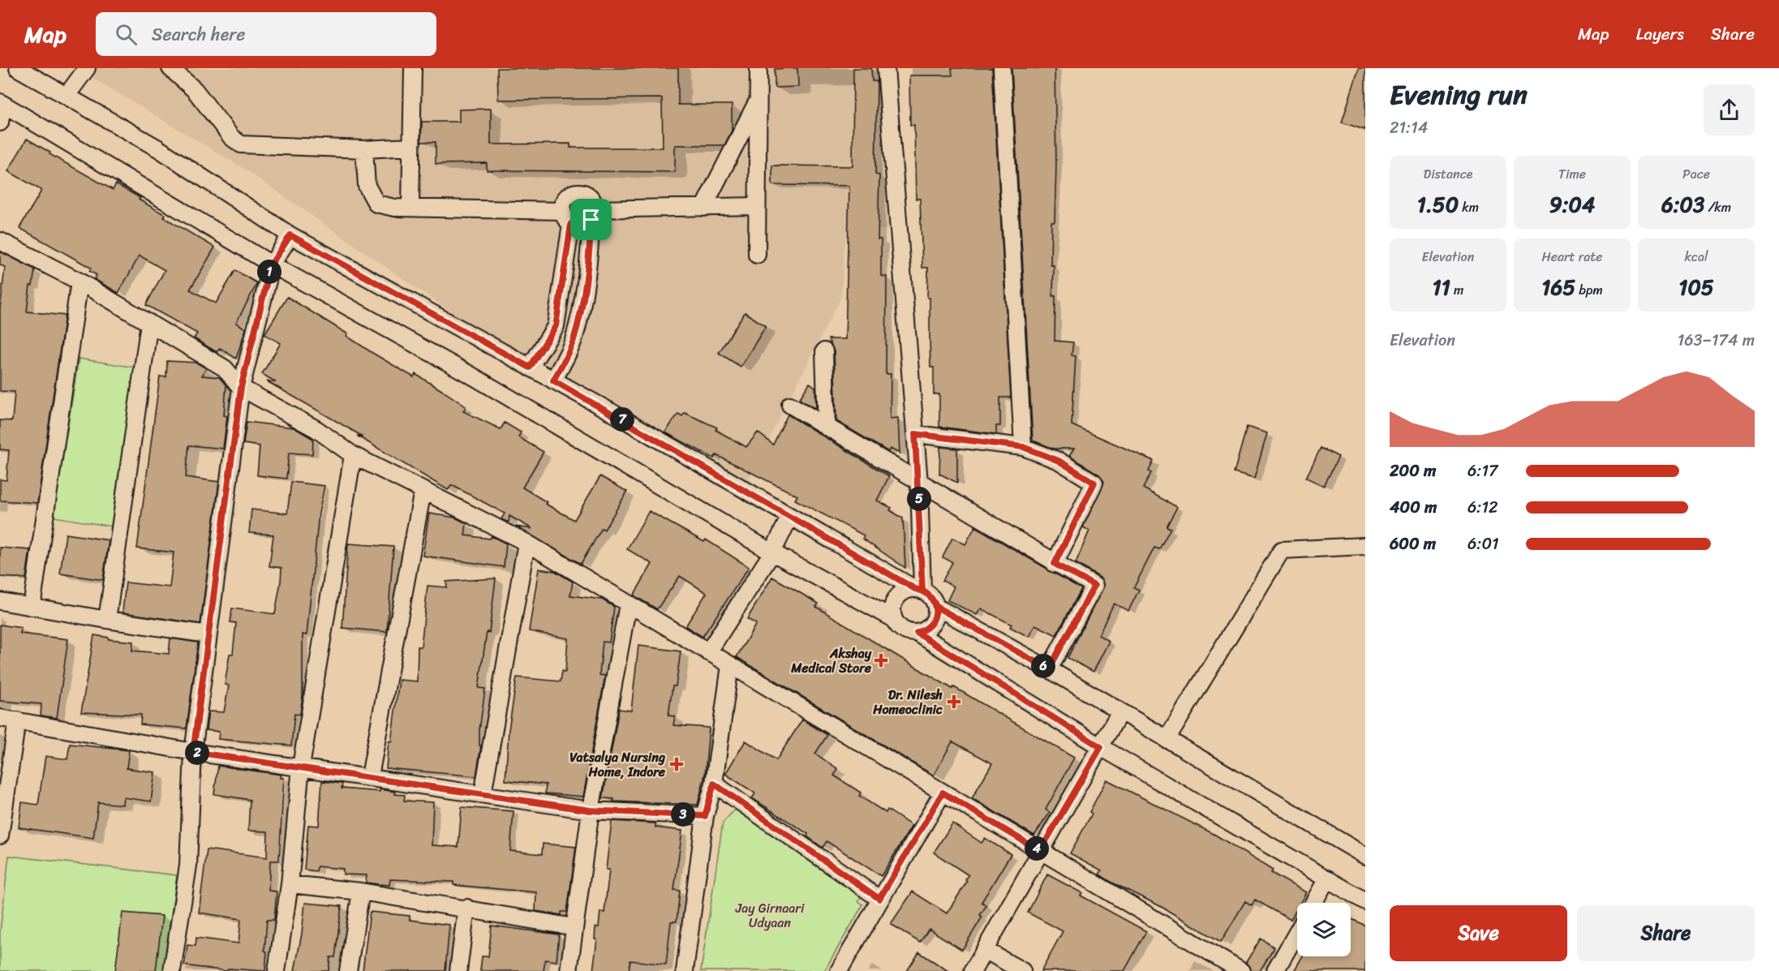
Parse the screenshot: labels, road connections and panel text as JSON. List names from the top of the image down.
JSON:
{
  "parks": ["Jay Girnaari Udyaan"],
  "places": {
    "health": ["Akshay Medical Store", "Dr. Nilesh Homeoclinic", "Vatsalya Nursing Home, Indore"]
  },
  "page": {
    "header": "Map",
    "search": "Search here",
    "nav": ["Map", "Layers", "Share"],
    "heading": ["Evening run", "21:14"],
    "stats": [
      ["Distance", "1.50 km"],
      ["Time", "9:04"],
      ["Pace", "6:03 /km"],
      ["Elevation", "11 m"],
      ["Heart rate", "165 bpm"],
      ["kcal", "105"]
    ],
    "pins": [
      "1",
      "7",
      "5",
      "6",
      "2",
      "3",
      "4"
    ],
    "chart": ["Elevation", "163–174 m"],
    "list": [
      {
        "name": "200 m",
        "note": "6:17"
      },
      {
        "name": "400 m",
        "note": "6:12"
      },
      {
        "name": "600 m",
        "note": "6:01"
      }
    ],
    "buttons": ["Save", "Share"]
  }
}
